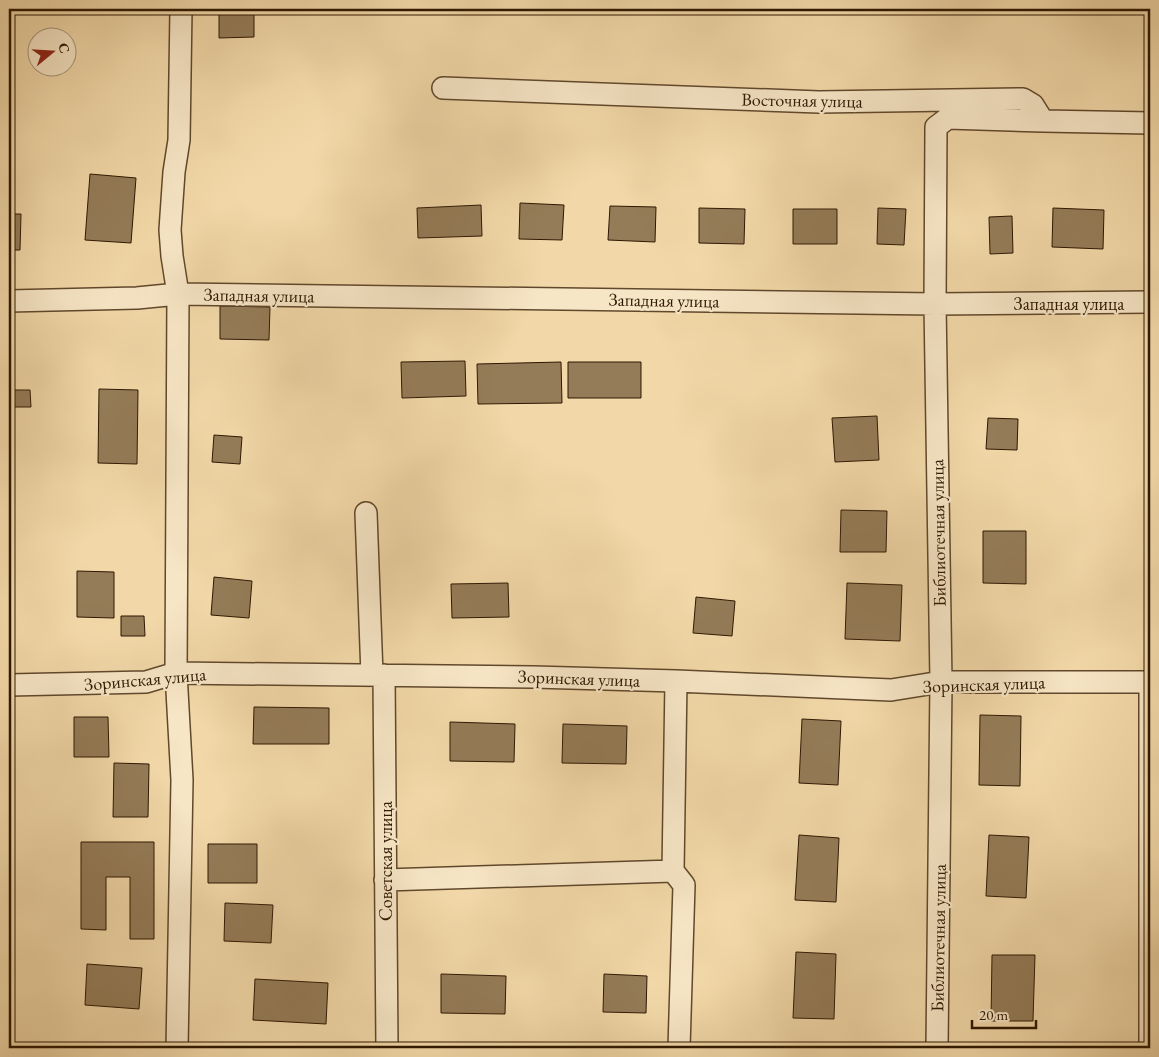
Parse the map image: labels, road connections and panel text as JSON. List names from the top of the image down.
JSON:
{
  "streets": {
    "street": [
      "Восточная улица",
      "Западная улица",
      "Библиотечная улица",
      "Зоринская улица",
      "Советская улица"
    ]
  },
  "crossings": [
    ["Восточная улица", "Библиотечная улица"],
    ["Западная улица", "Библиотечная улица"],
    ["Библиотечная улица", "Зоринская улица"],
    ["Зоринская улица", "Советская улица"]
  ],
  "scale_bar": "20 m",
  "north": "right"
}
